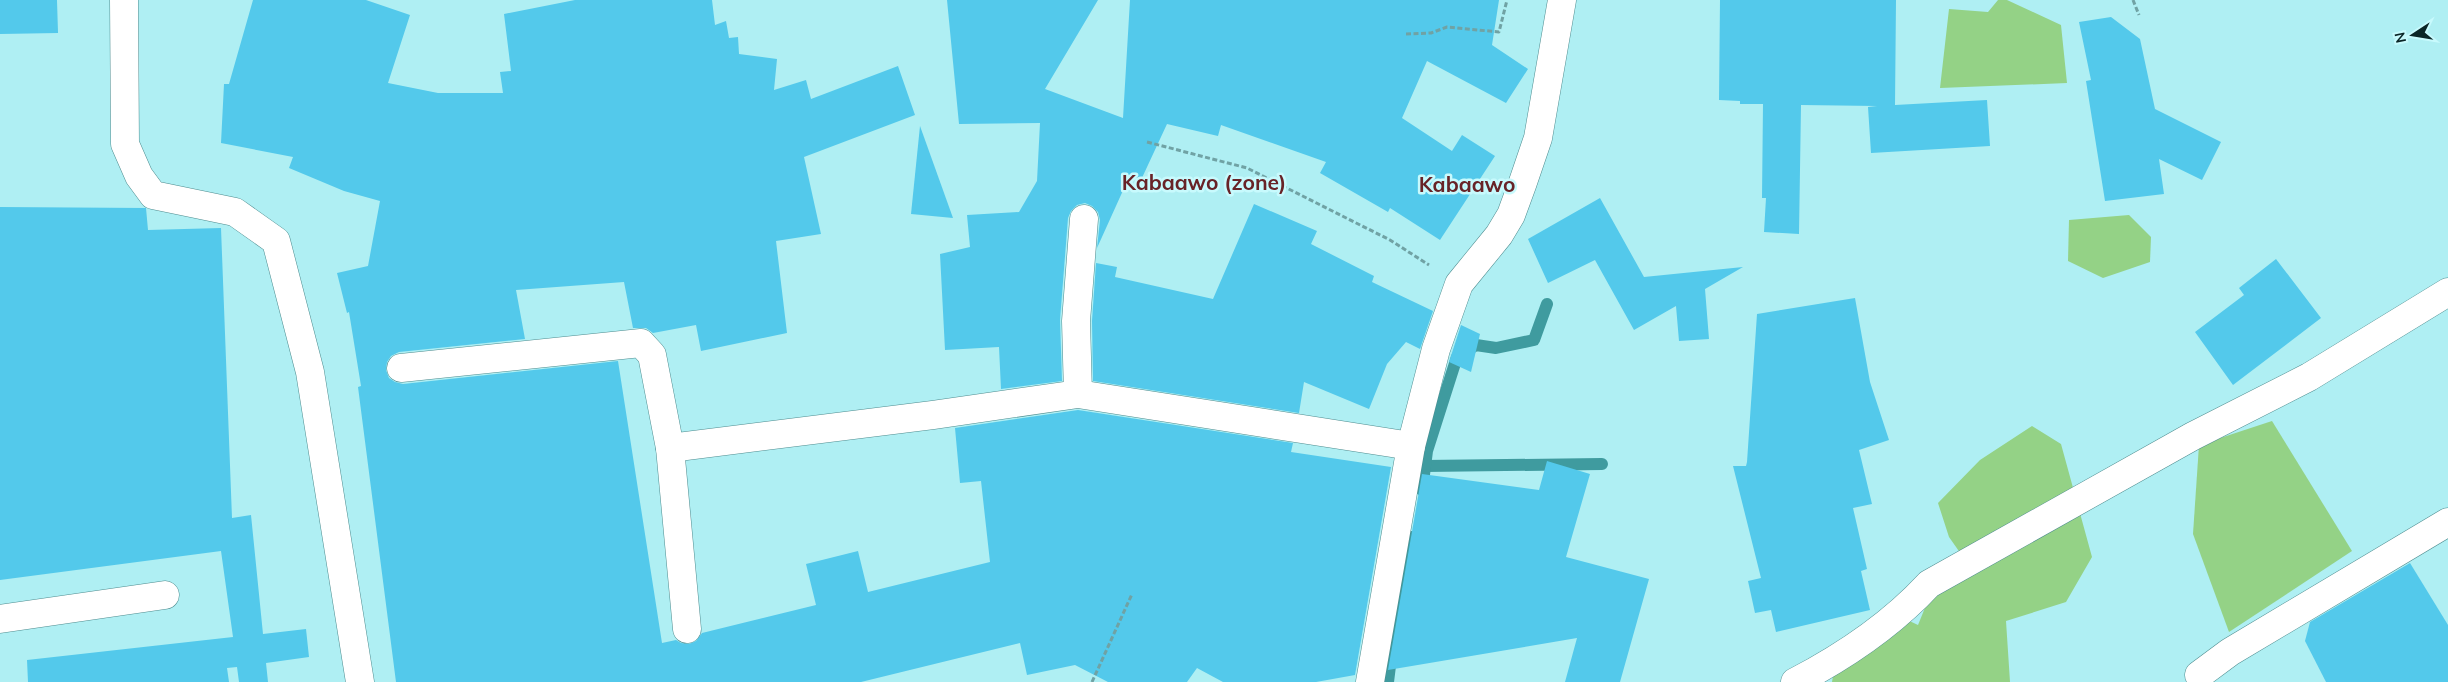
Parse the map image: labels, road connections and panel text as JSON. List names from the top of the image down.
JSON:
{
  "districts": ["Kabaawo (zone)", "Kabaawo"],
  "north": "left"
}
